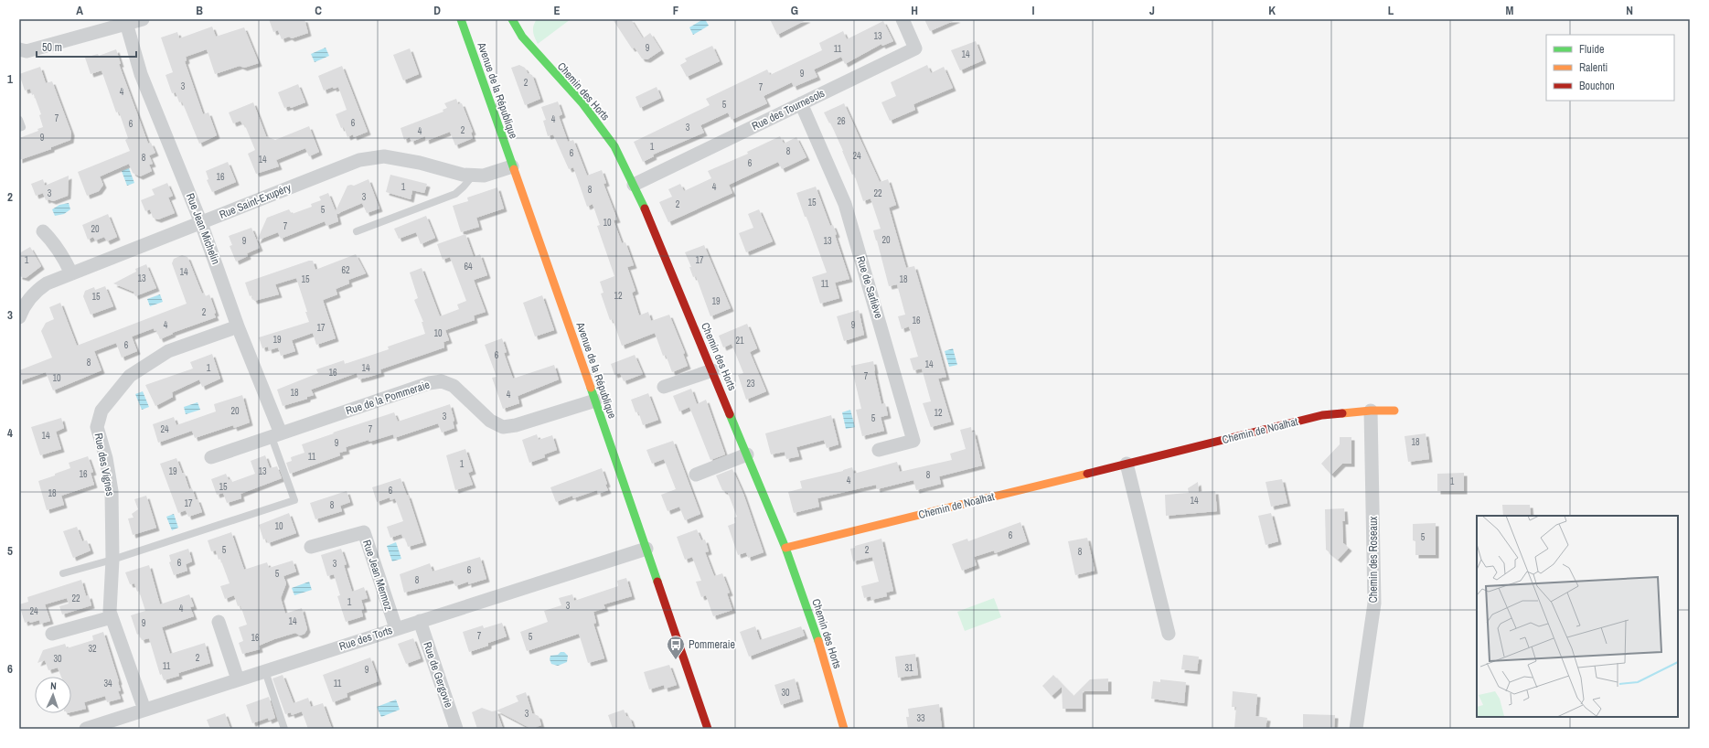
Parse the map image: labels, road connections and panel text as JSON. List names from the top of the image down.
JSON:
{
  "streets": {
    "street": [
      "Avenue de la République",
      "Chemin des Horts",
      "Rue des Tournesols",
      "Rue Saint-Exupéry",
      "Rue Jean Michelin",
      "Rue de Sarliève",
      "Rue de la Pommeraie",
      "Chemin de Noalhat",
      "Rue des Vignes",
      "Chemin des Roseaux",
      "Rue Jean Mermoz",
      "Rue des Torts",
      "Rue de Gergovie"
    ]
  },
  "crossings": [
    ["Avenue de la République", "Rue Saint-Exupéry"],
    ["Avenue de la République", "Rue de la Pommeraie"],
    ["Avenue de la République", "Rue des Torts"],
    ["Chemin des Horts", "Rue des Tournesols"],
    ["Chemin des Horts", "Chemin de Noalhat"],
    ["Rue des Tournesols", "Rue de Sarliève"],
    ["Rue Saint-Exupéry", "Rue Jean Michelin"],
    ["Rue Jean Michelin", "Rue de la Pommeraie"],
    ["Rue Jean Michelin", "Rue des Vignes"],
    ["Chemin de Noalhat", "Chemin des Roseaux"],
    ["Rue des Vignes", "Rue des Torts"],
    ["Rue Jean Mermoz", "Rue des Torts"],
    ["Rue des Torts", "Rue de Gergovie"]
  ],
  "places": {
    "bus stop": ["Pommeraie"]
  },
  "house_numbers": [
    "13",
    "9",
    "11",
    "14",
    "9",
    "2",
    "3",
    "7",
    "4",
    "5",
    "7",
    "4",
    "26",
    "6",
    "6",
    "3",
    "2",
    "4",
    "9",
    "1",
    "8",
    "6",
    "24",
    "8",
    "14",
    "6",
    "16",
    "1",
    "4",
    "8",
    "3",
    "22",
    "3",
    "15",
    "2",
    "5",
    "10",
    "7",
    "20",
    "20",
    "9",
    "13",
    "1",
    "17",
    "64",
    "62",
    "14",
    "13",
    "15",
    "18",
    "11",
    "12",
    "15",
    "19",
    "2",
    "16",
    "4",
    "9",
    "17",
    "10",
    "19",
    "21",
    "6",
    "6",
    "8",
    "14",
    "1",
    "14",
    "16",
    "7",
    "10",
    "23",
    "18",
    "4",
    "20",
    "12",
    "3",
    "5",
    "24",
    "7",
    "14",
    "18",
    "9",
    "11",
    "1",
    "19",
    "13",
    "16",
    "8",
    "4",
    "1",
    "15",
    "6",
    "18",
    "14",
    "17",
    "8",
    "10",
    "6",
    "5",
    "5",
    "2",
    "8",
    "6",
    "3",
    "6",
    "5",
    "8",
    "22",
    "1",
    "3",
    "4",
    "24",
    "14",
    "9",
    "7",
    "5",
    "16",
    "32",
    "2",
    "30",
    "11",
    "31",
    "9",
    "34",
    "11",
    "30",
    "3",
    "33"
  ],
  "legend": ["Fluide", "Ralenti", "Bouchon"],
  "scale_bar": "50 m",
  "north": "top",
  "grid": {
    "columns": [
      "A",
      "B",
      "C",
      "D",
      "E",
      "F",
      "G",
      "H",
      "I",
      "J",
      "K",
      "L",
      "M",
      "N"
    ],
    "rows": [
      "1",
      "2",
      "3",
      "4",
      "5",
      "6"
    ]
  }
}
